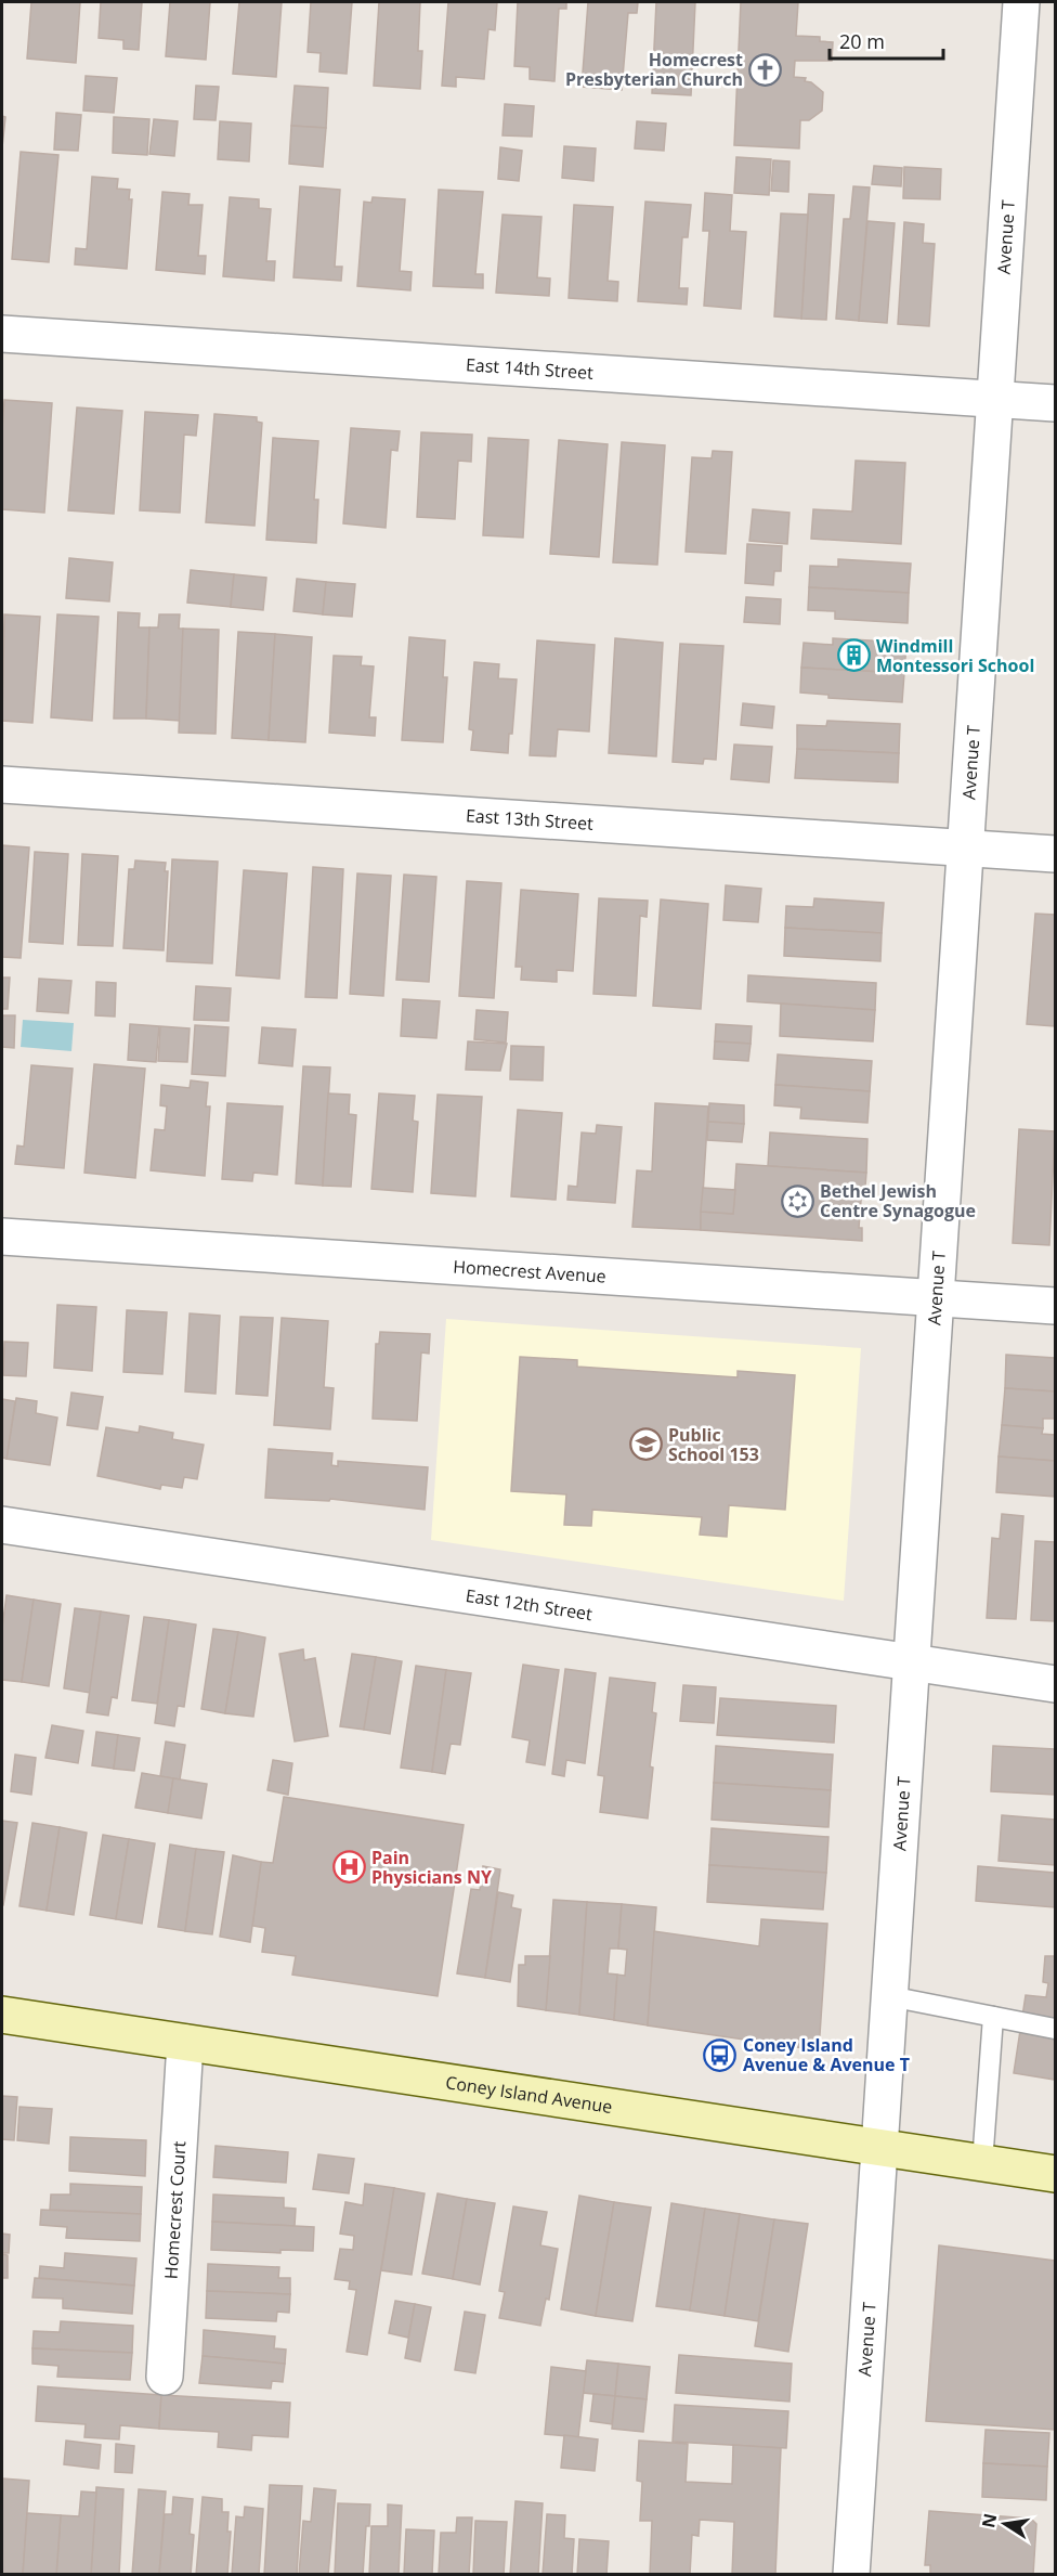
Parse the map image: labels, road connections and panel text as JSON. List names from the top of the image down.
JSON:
{
  "streets": {
    "main road": ["Coney Island Avenue"],
    "street": [
      "Avenue T",
      "East 14th Street",
      "East 13th Street",
      "Homecrest Avenue",
      "East 12th Street",
      "Homecrest Court"
    ]
  },
  "crossings": [
    ["Avenue T", "East 14th Street"],
    ["Avenue T", "East 13th Street"],
    ["Avenue T", "Homecrest Avenue"],
    ["Avenue T", "East 12th Street"],
    ["Avenue T", "Coney Island Avenue"],
    ["Coney Island Avenue", "Homecrest Court"]
  ],
  "places": {
    "church": ["Homecrest Presbyterian Church"],
    "building": ["Windmill Montessori School"],
    "synagogue": ["Bethel Jewish Centre Synagogue"],
    "school or university": ["Public School 153"],
    "hospital": ["Pain Physicians NY"],
    "bus stop": ["Coney Island Avenue & Avenue T"]
  },
  "scale_bar": "20 m",
  "north": "left"
}
